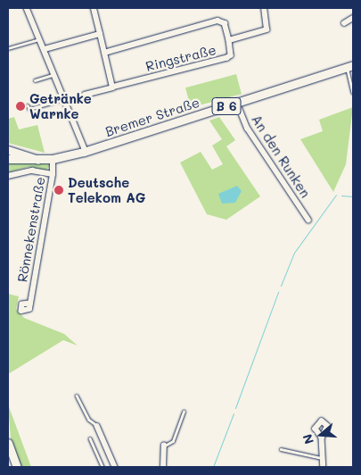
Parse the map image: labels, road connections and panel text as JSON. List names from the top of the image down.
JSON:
{
  "streets": {
    "main road": ["B 6", "Bremer Straße"],
    "street": ["Ringstraße", "An den Runken", "Rönnekenstraße"]
  },
  "crossings": [
    ["B 6", "Bremer Straße"],
    ["Bremer Straße", "An den Runken"],
    ["Bremer Straße", "Rönnekenstraße"]
  ],
  "places": ["Getränke Warnke", "Deutsche Telekom AG"],
  "north": "left"
}
